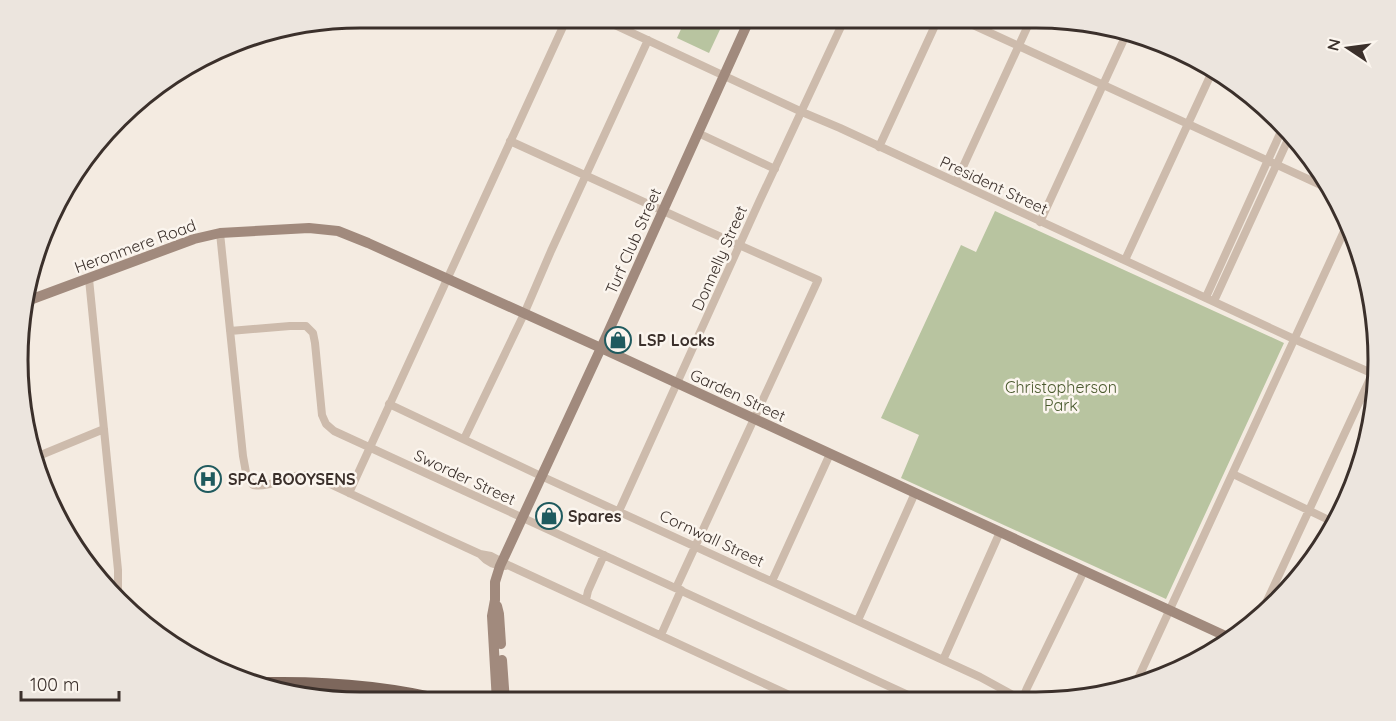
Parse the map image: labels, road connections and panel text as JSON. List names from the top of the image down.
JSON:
{
  "streets": {
    "street": [
      "President Street",
      "Turf Club Street",
      "Heronmere Road",
      "Donnelly Street",
      "Garden Street",
      "Sworder Street",
      "Cornwall Street"
    ]
  },
  "crossings": [
    ["President Street", "Turf Club Street"],
    ["President Street", "Donnelly Street"],
    ["Turf Club Street", "Garden Street"],
    ["Turf Club Street", "Sworder Street"],
    ["Turf Club Street", "Cornwall Street"],
    ["Heronmere Road", "Garden Street"],
    ["Donnelly Street", "Garden Street"],
    ["Donnelly Street", "Cornwall Street"]
  ],
  "parks": ["Christopherson Park"],
  "places": {
    "shop": ["LSP Locks", "Spares"],
    "hospital": ["SPCA BOOYSENS"]
  },
  "scale_bar": "100 m",
  "north": "left"
}
